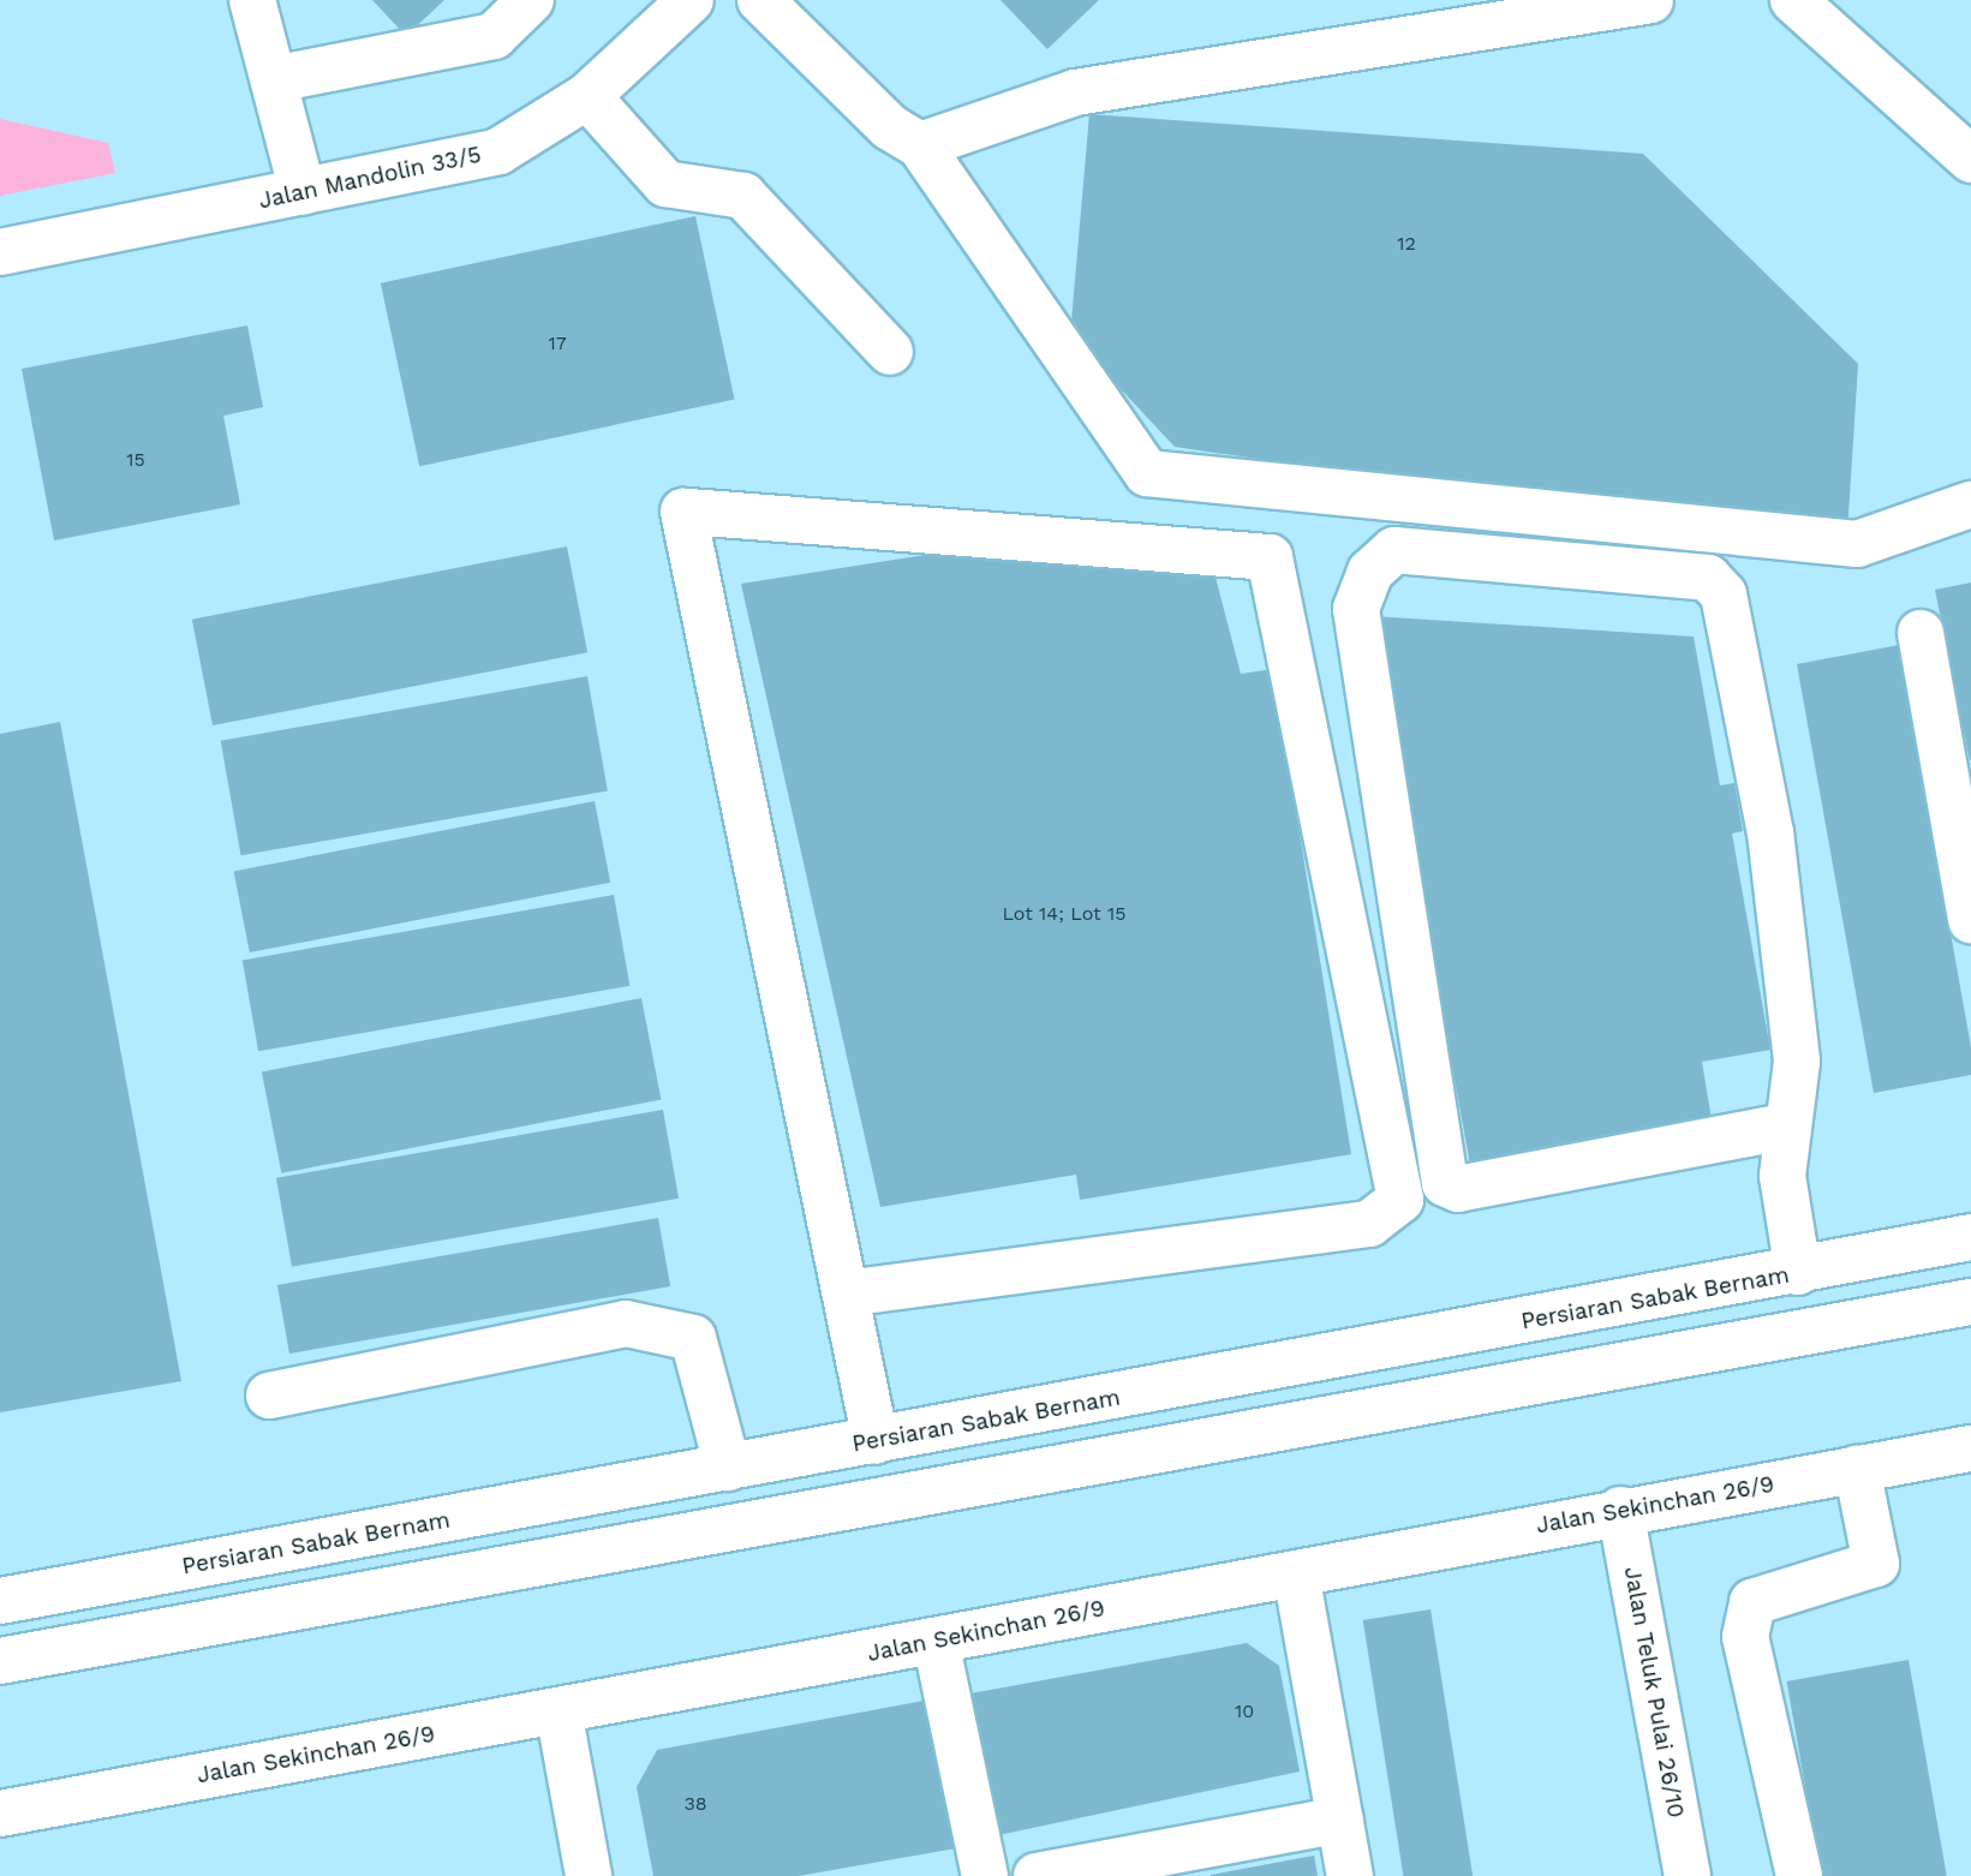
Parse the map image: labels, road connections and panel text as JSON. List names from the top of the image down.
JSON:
{
  "streets": {
    "street": [
      "Jalan Mandolin 33/5",
      "Persiaran Sabak Bernam",
      "Jalan Sekinchan 26/9",
      "Jalan Teluk Pulai 26/10"
    ]
  },
  "crossings": [
    ["Jalan Sekinchan 26/9", "Jalan Teluk Pulai 26/10"]
  ],
  "house_numbers": [
    "12",
    "17",
    "15",
    "Lot 14; Lot 15",
    "10",
    "38"
  ]
}
